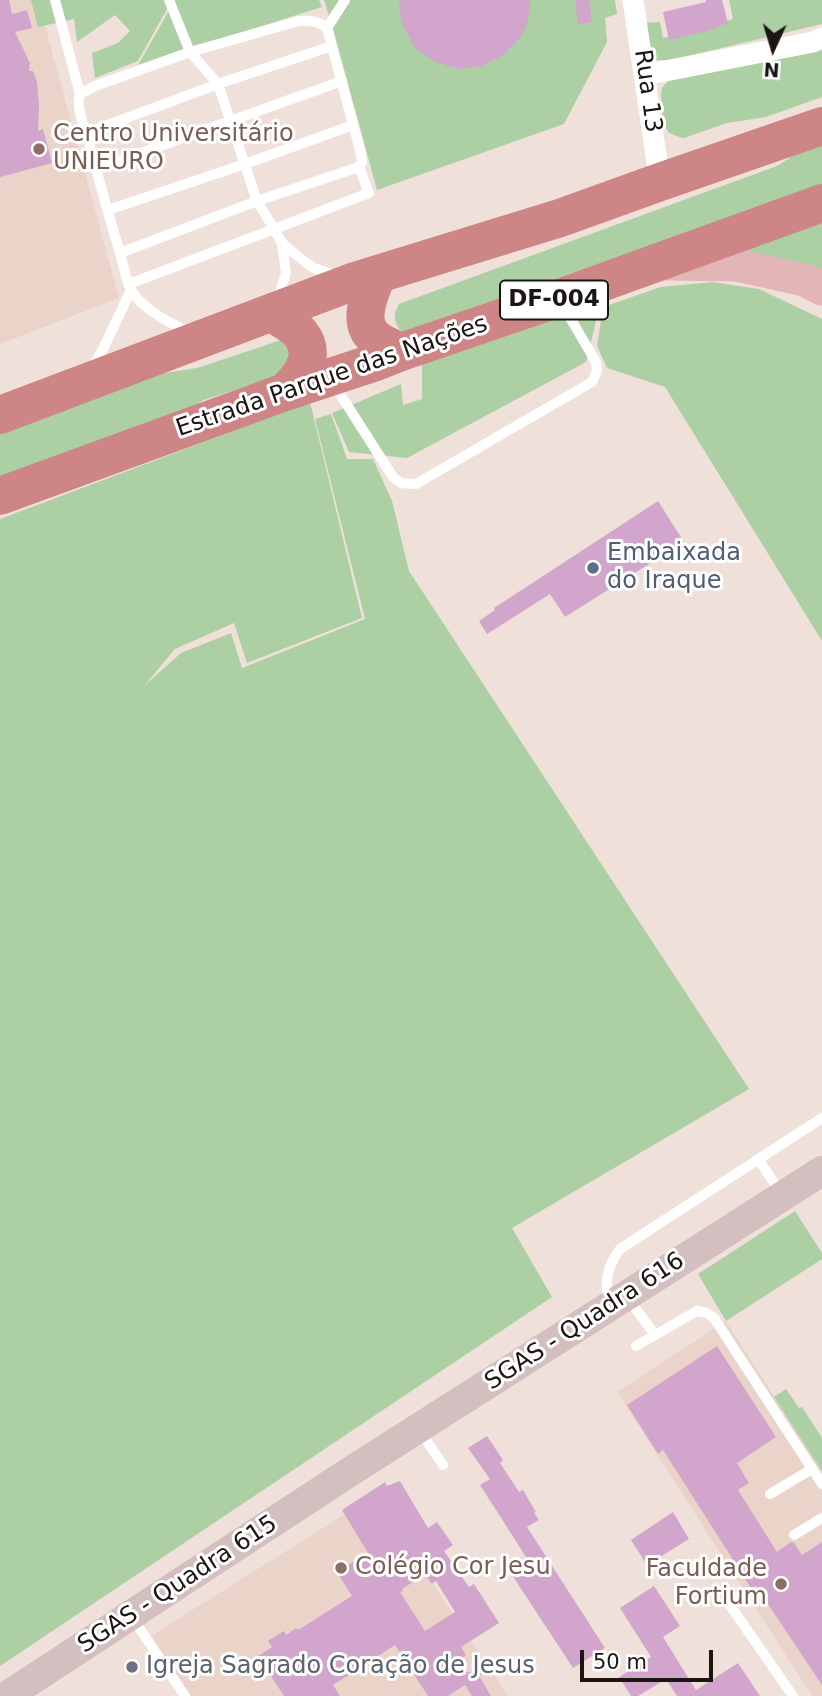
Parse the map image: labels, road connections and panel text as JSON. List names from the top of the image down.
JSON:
{
  "streets": {
    "highway": ["DF-004", "Estrada Parque das Nações"],
    "street": ["Rua 13", "SGAS - Quadra 616", "SGAS - Quadra 615"]
  },
  "crossings": [
    ["SGAS - Quadra 616", "SGAS - Quadra 615"]
  ],
  "places": [
    "Centro Universitário UNIEURO",
    "Embaixada do Iraque",
    "Colégio Cor Jesu",
    "Faculdade Fortium",
    "Igreja Sagrado Coração de Jesus"
  ],
  "scale_bar": "50 m",
  "north": "bottom"
}
